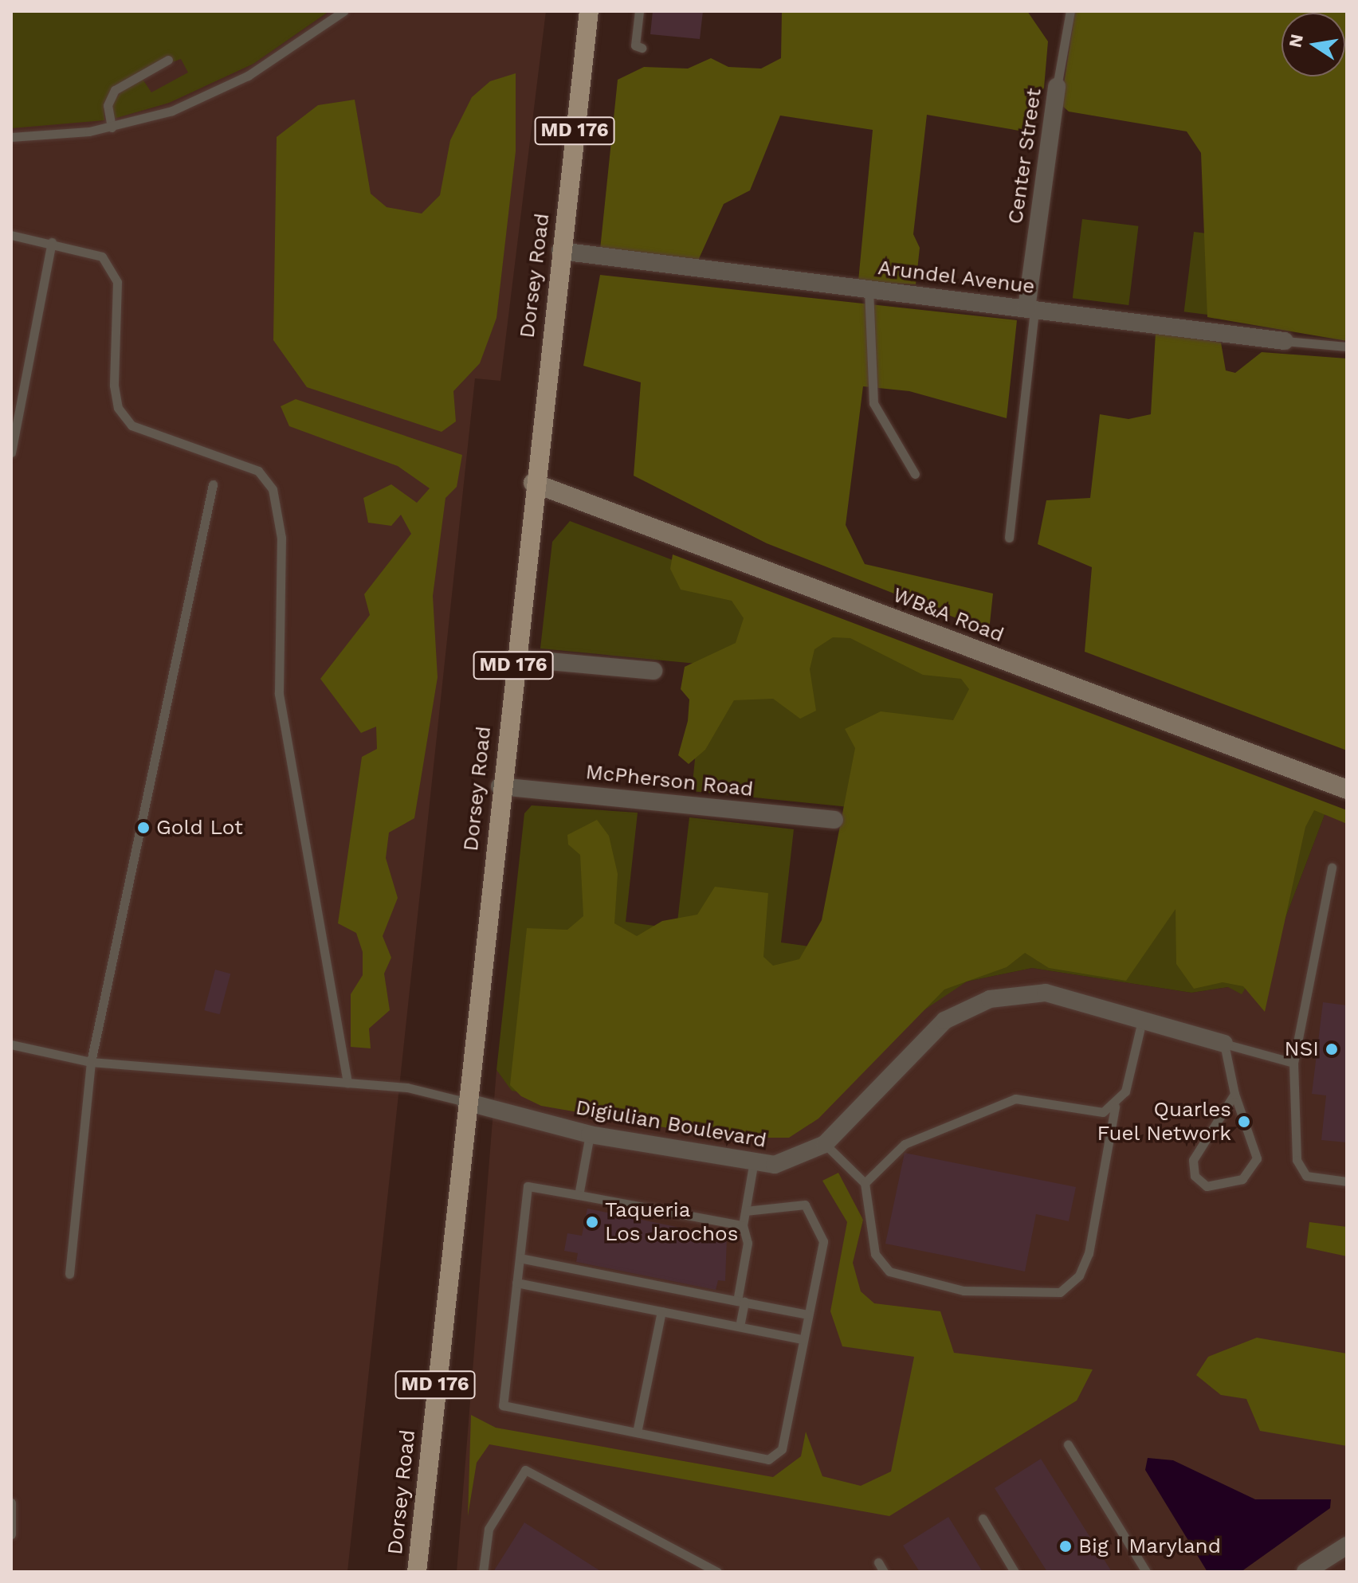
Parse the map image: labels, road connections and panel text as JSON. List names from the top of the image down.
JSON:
{
  "streets": {
    "main road": ["MD 176", "Dorsey Road"],
    "street": [
      "Center Street",
      "Arundel Avenue",
      "WB&A Road",
      "McPherson Road",
      "Digiulian Boulevard"
    ]
  },
  "crossings": [
    ["Center Street", "Arundel Avenue"],
    ["Dorsey Road", "Arundel Avenue"],
    ["Dorsey Road", "WB&A Road"],
    ["Dorsey Road", "McPherson Road"],
    ["Dorsey Road", "Digiulian Boulevard"]
  ],
  "places": [
    "Gold Lot",
    "NSI",
    "Quarles Fuel Network",
    "Taqueria Los Jarochos",
    "Big I Maryland"
  ],
  "north": "left"
}
